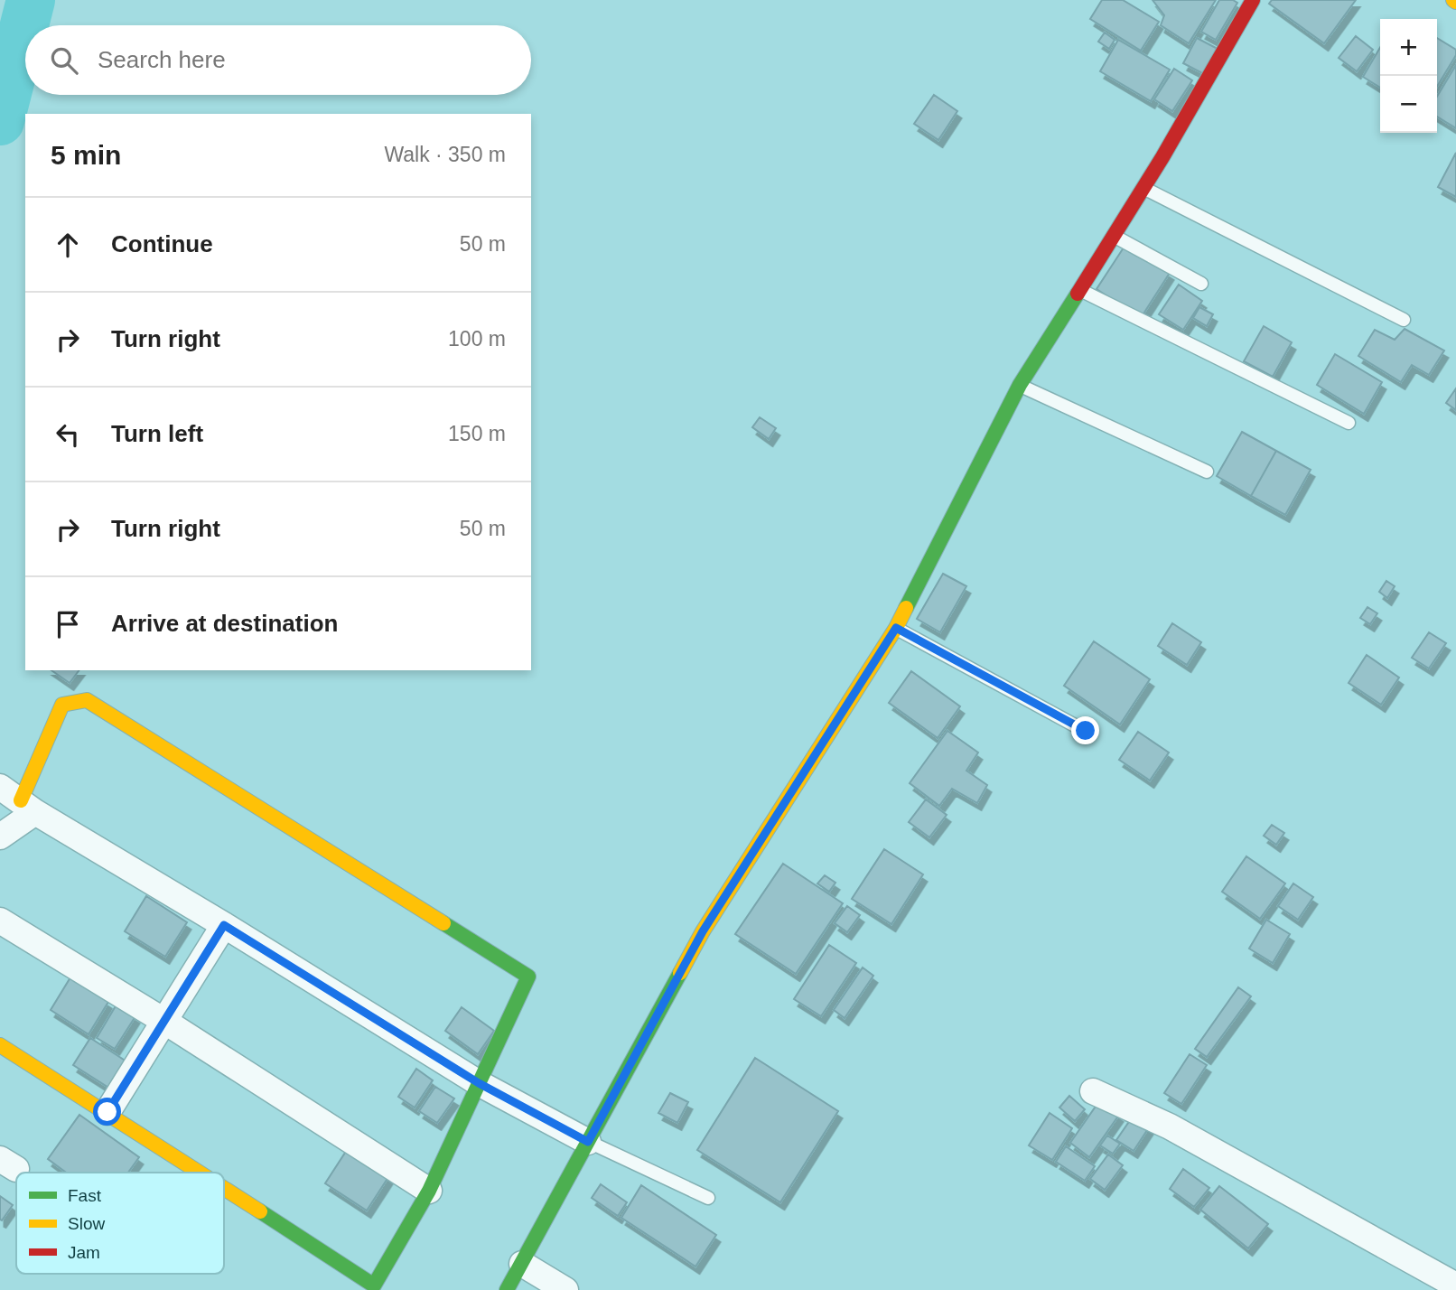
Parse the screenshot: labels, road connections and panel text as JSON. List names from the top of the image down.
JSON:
{
  "legend": ["Fast", "Slow", "Jam"],
  "page": {
    "map_buttons": ["+", "−"],
    "search": "Search here",
    "heading": ["5 min", "Walk · 350 m"],
    "list": [
      ["Continue", "50 m"],
      ["Turn right", "100 m"],
      ["Turn left", "150 m"],
      ["Turn right", "50 m"],
      "Arrive at destination"
    ]
  }
}
